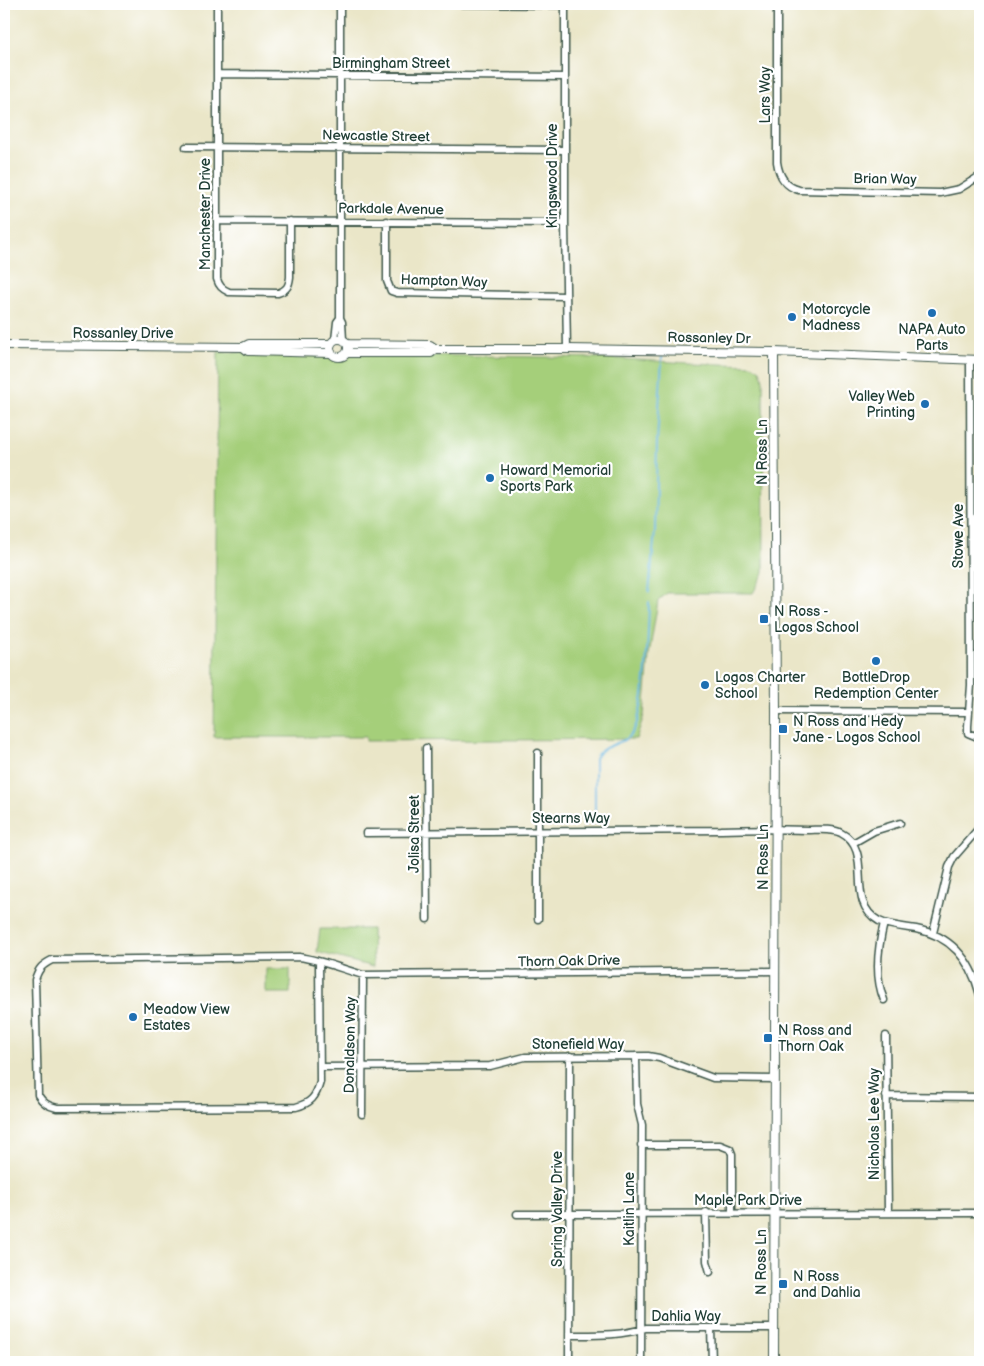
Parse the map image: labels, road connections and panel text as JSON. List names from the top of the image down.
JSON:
{
  "streets": {
    "main road": ["Rossanley Drive", "Rossanley Dr", "N Ross Ln"],
    "street": [
      "Birmingham Street",
      "Lars Way",
      "Newcastle Street",
      "Kingswood Drive",
      "Brian Way",
      "Parkdale Avenue",
      "Manchester Drive",
      "Hampton Way",
      "Stowe Ave",
      "Stearns Way",
      "Jolisa Street",
      "Thorn Oak Drive",
      "Stonefield Way",
      "Donaldson Way",
      "Nicholas Lee Way",
      "Maple Park Drive",
      "Spring Valley Drive",
      "Kaitlin Lane",
      "Dahlia Way"
    ]
  },
  "crossings": [
    ["Birmingham Street", "Kingswood Drive"],
    ["Birmingham Street", "Manchester Drive"],
    ["Lars Way", "Brian Way"],
    ["Newcastle Street", "Kingswood Drive"],
    ["Newcastle Street", "Manchester Drive"],
    ["Kingswood Drive", "Parkdale Avenue"],
    ["Kingswood Drive", "Hampton Way"],
    ["Kingswood Drive", "Rossanley Dr"],
    ["Parkdale Avenue", "Manchester Drive"],
    ["Parkdale Avenue", "Hampton Way"],
    ["Rossanley Drive", "Rossanley Dr"],
    ["Rossanley Dr", "N Ross Ln"],
    ["Rossanley Dr", "Stowe Ave"],
    ["N Ross Ln", "Stearns Way"],
    ["N Ross Ln", "Thorn Oak Drive"],
    ["N Ross Ln", "Stonefield Way"],
    ["N Ross Ln", "Maple Park Drive"],
    ["N Ross Ln", "Dahlia Way"],
    ["Stearns Way", "Jolisa Street"],
    ["Thorn Oak Drive", "Stonefield Way"],
    ["Thorn Oak Drive", "Donaldson Way"],
    ["Stonefield Way", "Donaldson Way"],
    ["Stonefield Way", "Spring Valley Drive"],
    ["Stonefield Way", "Kaitlin Lane"],
    ["Nicholas Lee Way", "Maple Park Drive"],
    ["Maple Park Drive", "Spring Valley Drive"],
    ["Maple Park Drive", "Kaitlin Lane"],
    ["Spring Valley Drive", "Dahlia Way"],
    ["Kaitlin Lane", "Dahlia Way"]
  ],
  "places": {
    "other": [
      "NAPA Auto Parts",
      "Motorcycle Madness",
      "Valley Web Printing",
      "Howard Memorial Sports Park",
      "BottleDrop Redemption Center",
      "Logos Charter School",
      "Meadow View Estates"
    ],
    "transit": [
      "N Ross - Logos School",
      "N Ross and Hedy Jane - Logos School",
      "N Ross and Thorn Oak",
      "N Ross and Dahlia"
    ]
  }
}
